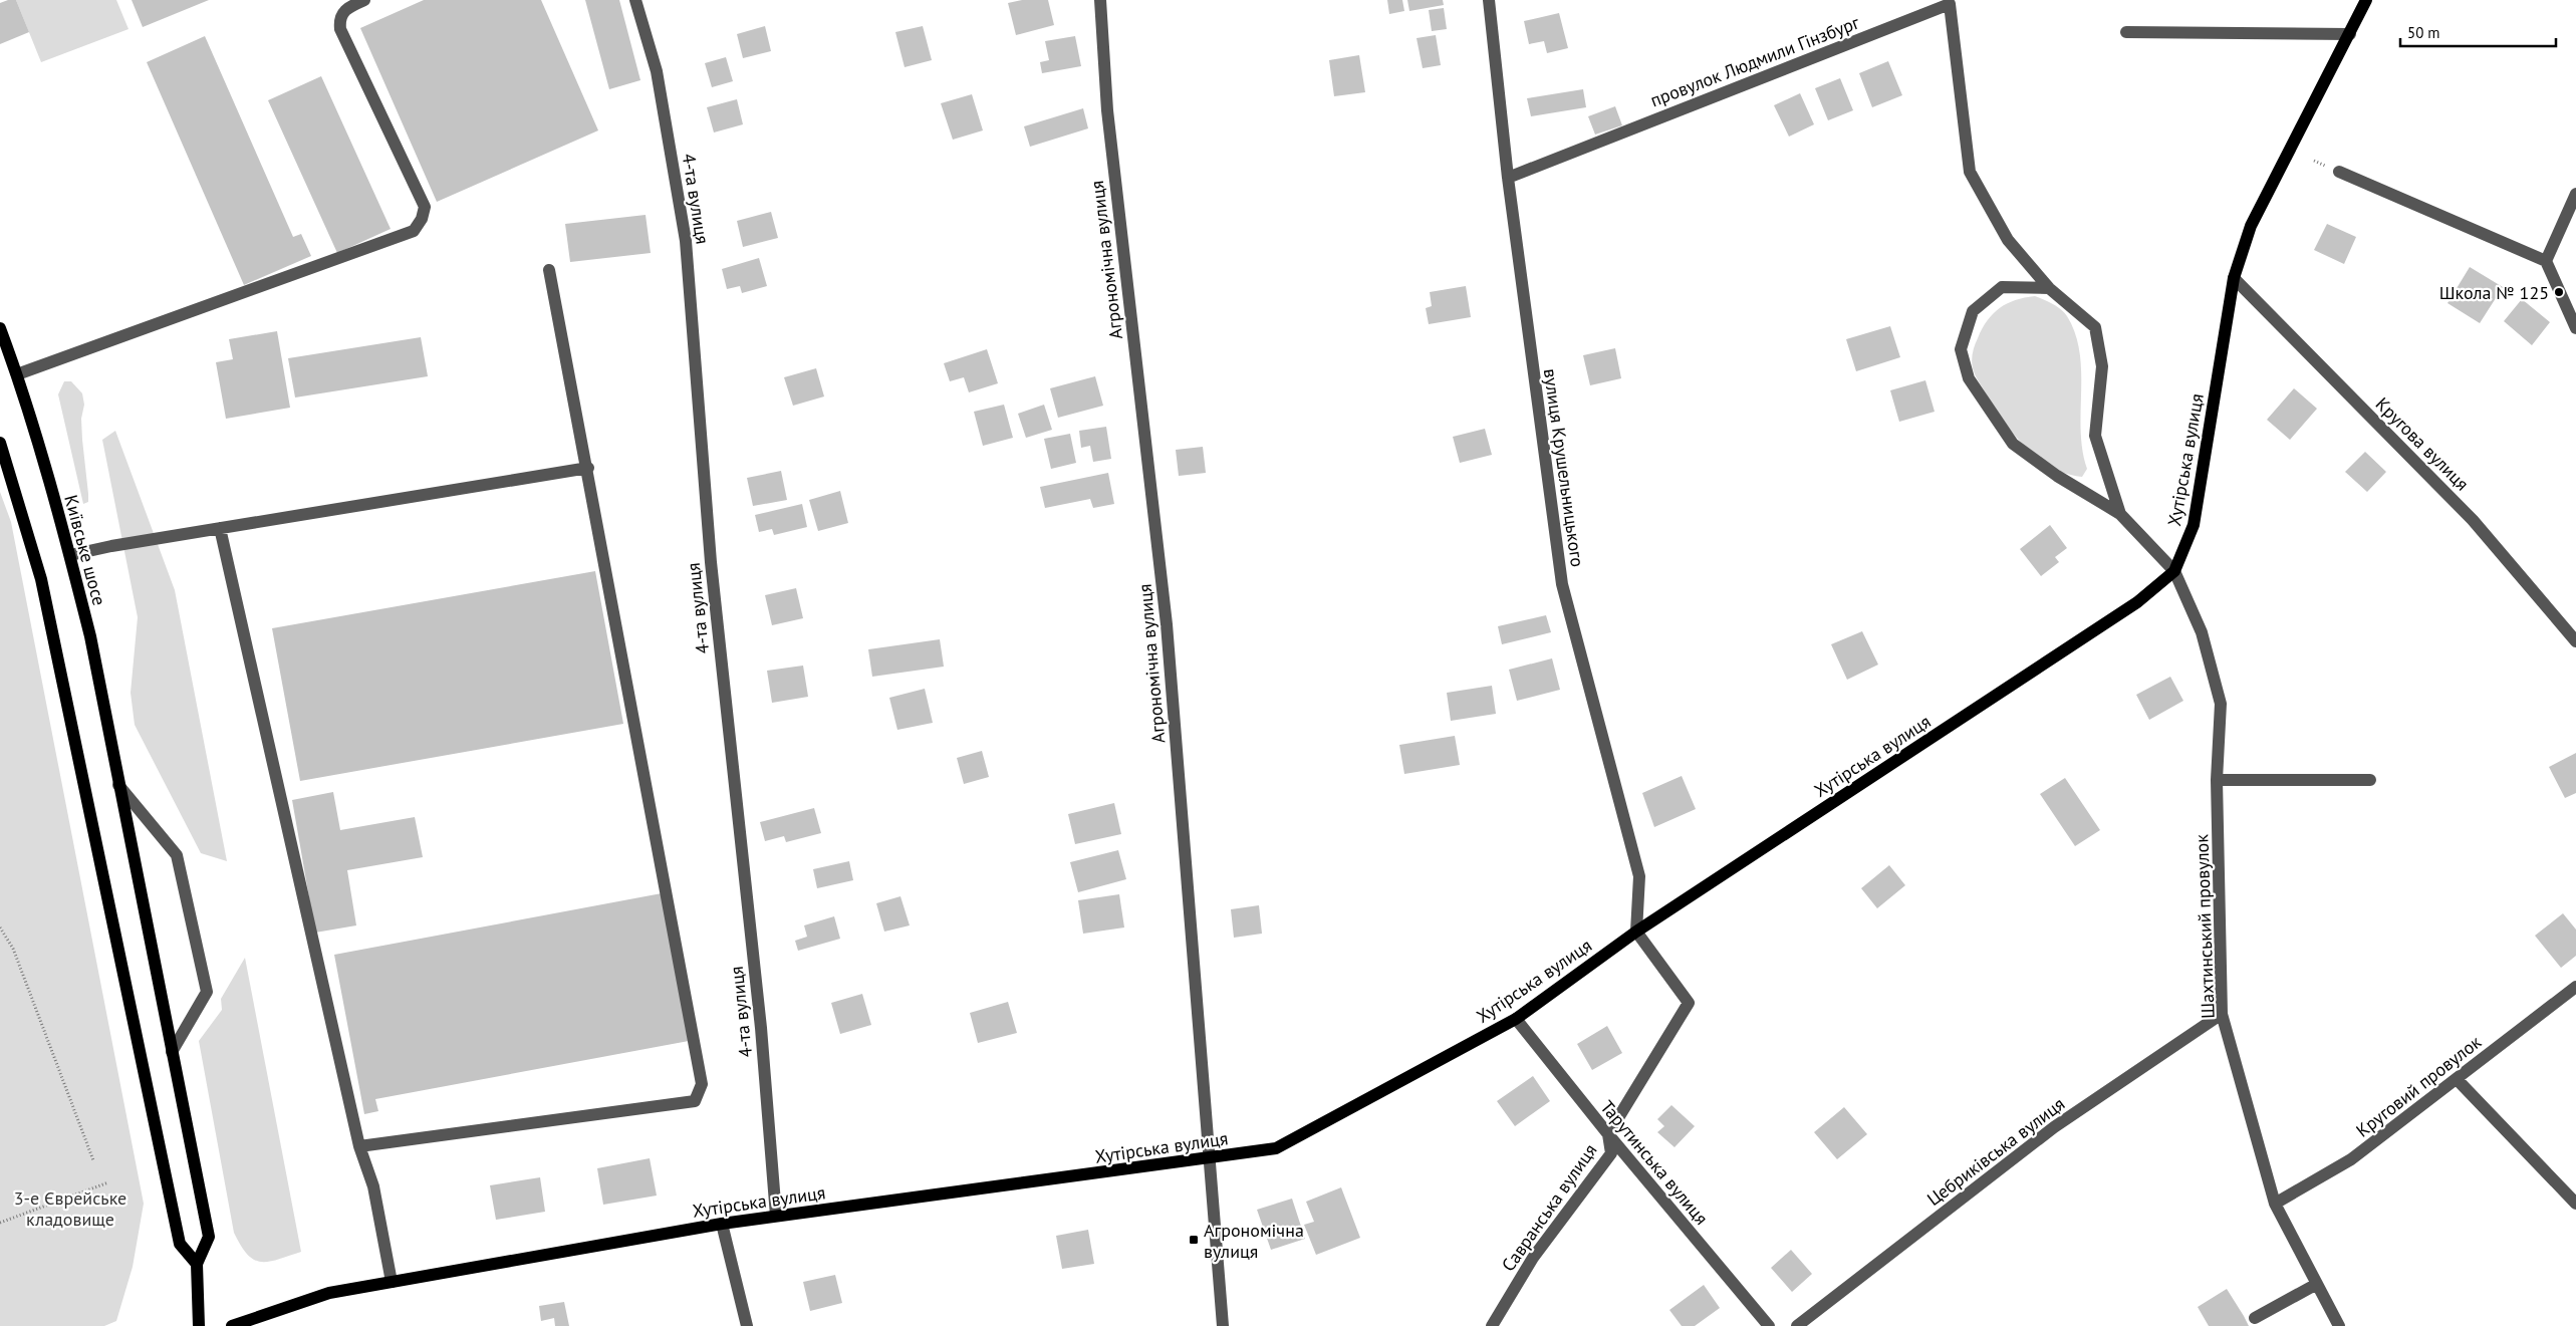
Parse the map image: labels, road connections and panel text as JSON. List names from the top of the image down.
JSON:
{
  "streets": {
    "main road": ["Хутірська вулиця", "Київське шосе"],
    "street": [
      "провулок Людмили Гінзбург",
      "4-та вулиця",
      "Агрономічна вулиця",
      "Кругова вулиця",
      "вулиця Крушельницького",
      "Шахтинський провулок",
      "Круговий провулок",
      "Цебриківська вулиця",
      "Тарутинська вулиця",
      "Савранська вулиця"
    ]
  },
  "crossings": [
    ["провулок Людмили Гінзбург", "Хутірська вулиця"],
    ["провулок Людмили Гінзбург", "вулиця Крушельницького"],
    ["провулок Людмили Гінзбург", "Шахтинський провулок"],
    ["4-та вулиця", "Хутірська вулиця"],
    ["Агрономічна вулиця", "Хутірська вулиця"],
    ["Кругова вулиця", "Хутірська вулиця"],
    ["Хутірська вулиця", "вулиця Крушельницького"],
    ["Хутірська вулиця", "Шахтинський провулок"],
    ["Хутірська вулиця", "Тарутинська вулиця"],
    ["Хутірська вулиця", "Савранська вулиця"],
    ["вулиця Крушельницького", "Савранська вулиця"],
    ["Шахтинський провулок", "Круговий провулок"],
    ["Шахтинський провулок", "Цебриківська вулиця"],
    ["Тарутинська вулиця", "Савранська вулиця"]
  ],
  "parks": ["3-е Єврейське кладовище"],
  "places": {
    "other": ["Школа № 125"],
    "transit": ["Агрономічна вулиця"]
  },
  "scale_bar": "50 m"
}
